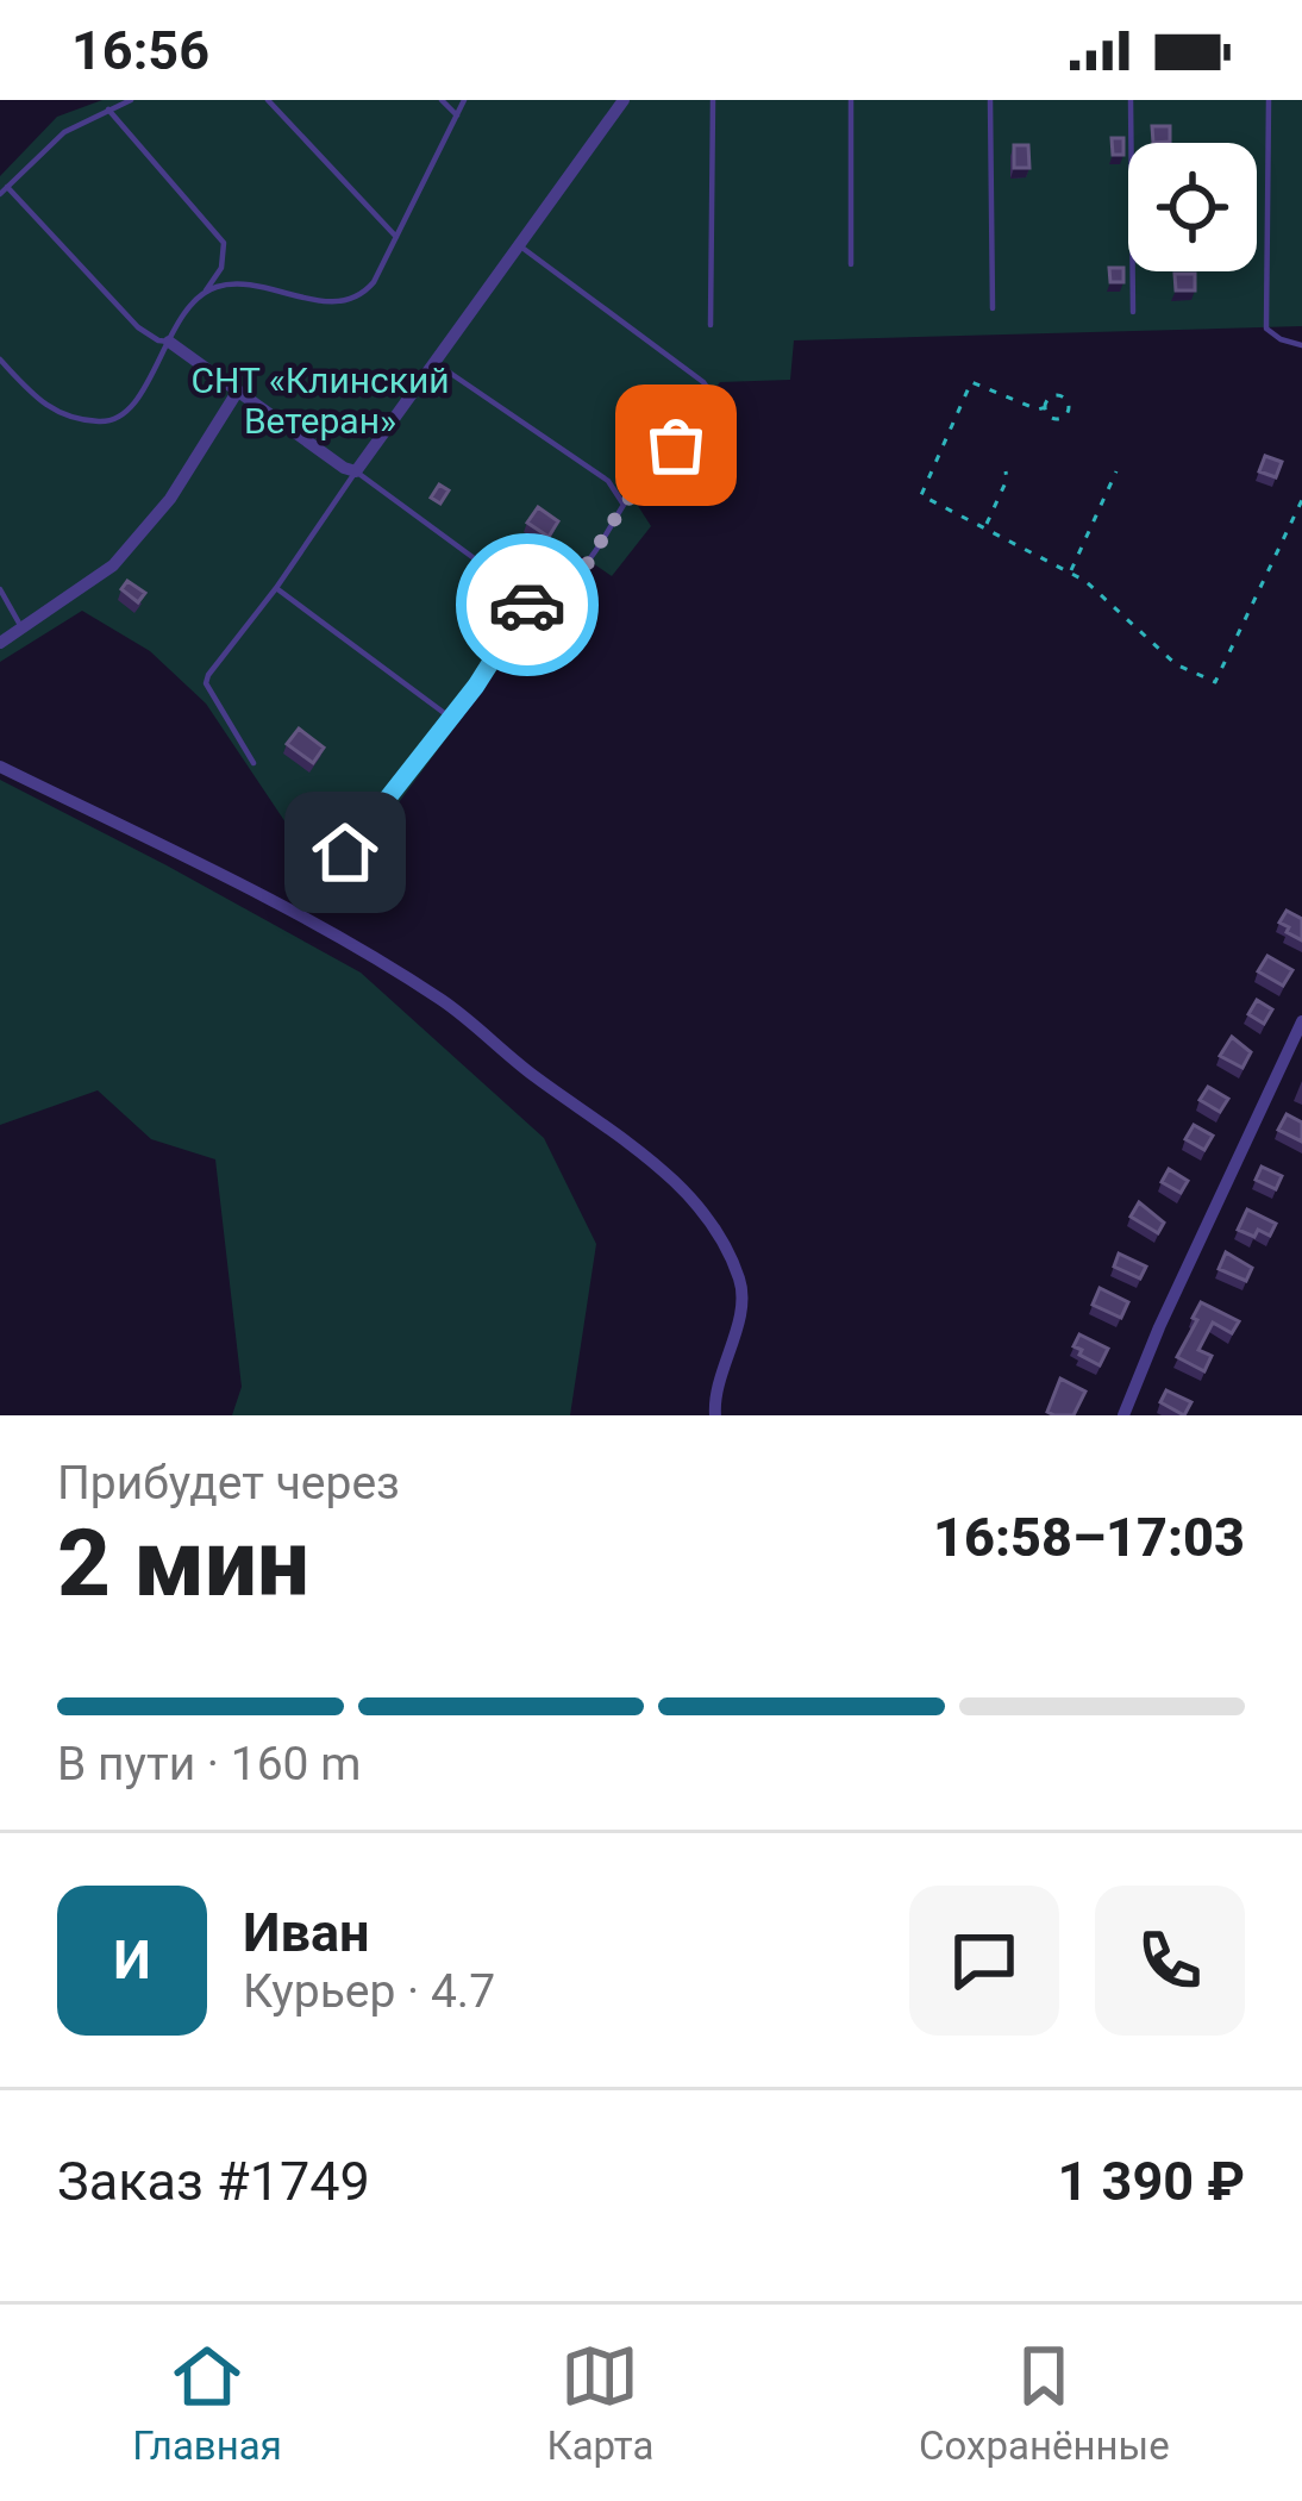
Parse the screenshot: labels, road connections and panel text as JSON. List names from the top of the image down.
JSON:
{
  "parks": ["СНТ «Клинский Ветеран»"],
  "page": {
    "status": "16:56",
    "heading": ["2 мин", "Прибудет через", "16:58–17:03"],
    "panel": [
      "Иван",
      "Курьер · 4.7",
      "Заказ #1749",
      "1 390 ₽"
    ],
    "bar": "В пути · 160 m",
    "round": "И",
    "tabs": ["Главная", "Карта", "Сохранённые"]
  }
}
